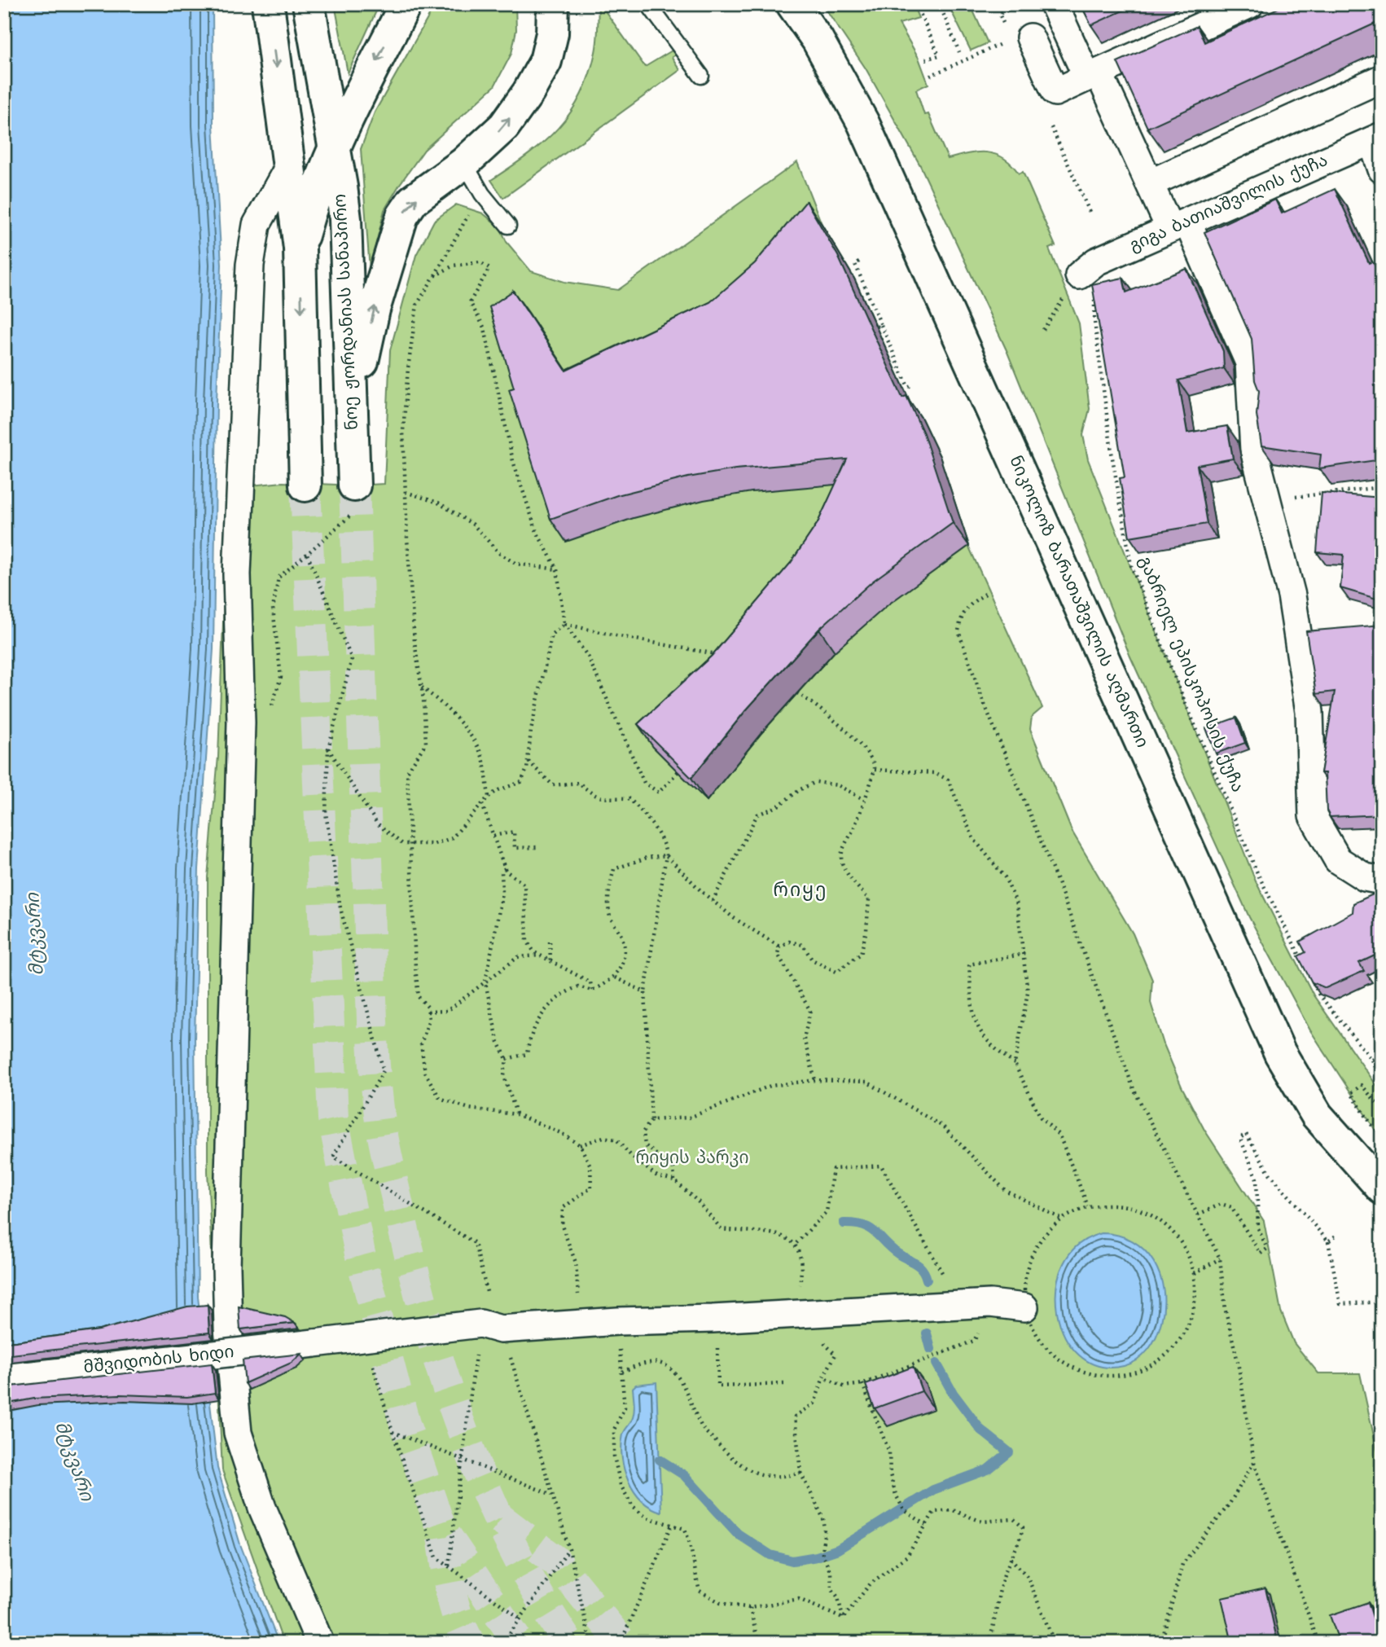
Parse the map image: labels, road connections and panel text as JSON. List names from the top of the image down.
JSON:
{
  "streets": {
    "main road": ["ნოე ჟორდანიას სანაპირო", "ნიკოლოზ ბარათაშვილის აღმართი"],
    "street": ["გიგა ბათიაშვილის ქუჩა", "მშვიდობის ხიდი"],
    "path": ["გაბრიელ ეპისკოპოსის ქუჩა"]
  },
  "crossings": [
    ["გიგა ბათიაშვილის ქუჩა", "გაბრიელ ეპისკოპოსის ქუჩა"]
  ],
  "districts": ["რიყე"],
  "water": ["მტკვარი"],
  "parks": ["რიყის პარკი"]
}
